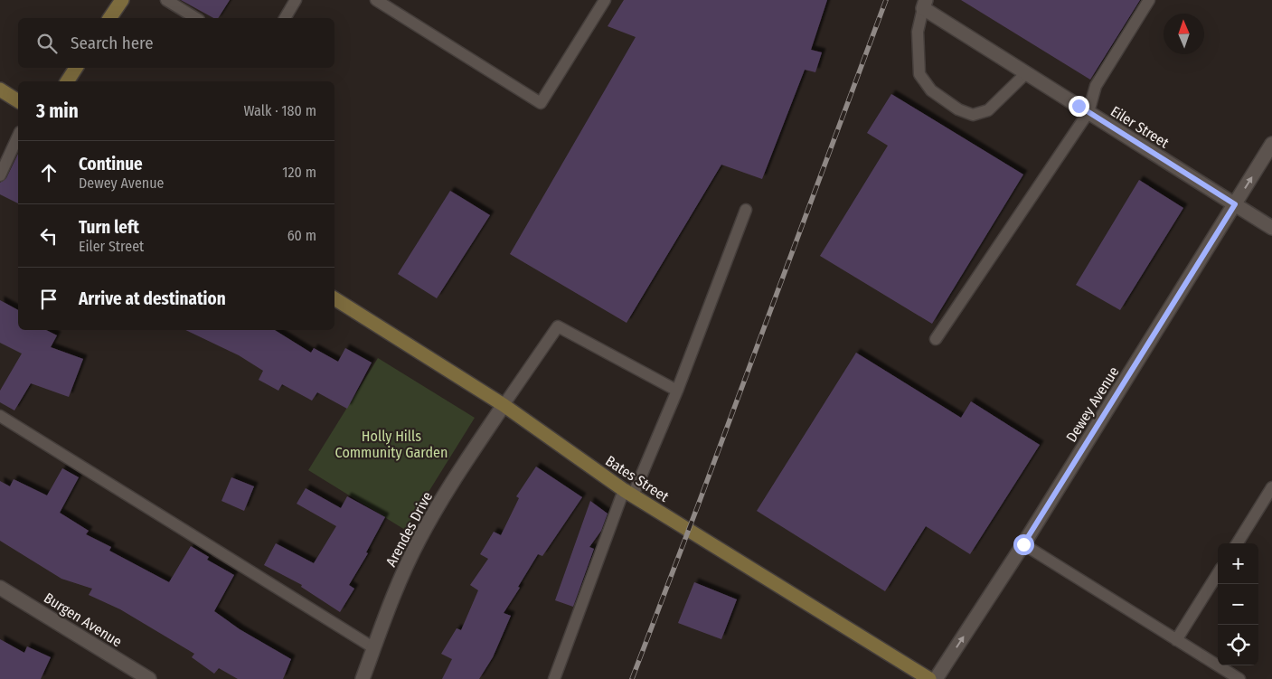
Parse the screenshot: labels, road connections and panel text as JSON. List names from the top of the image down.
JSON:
{
  "streets": {
    "main road": ["Bates Street"],
    "street": [
      "Eiler Street",
      "Dewey Avenue",
      "Arendes Drive",
      "Burgen Avenue"
    ]
  },
  "crossings": [
    ["Eiler Street", "Dewey Avenue"],
    ["Bates Street", "Arendes Drive"]
  ],
  "one_way": ["Dewey Avenue"],
  "parks": ["Holly Hills Community Garden"],
  "north": "top",
  "page": {
    "search": "Search here",
    "heading": ["3 min", "Walk · 180 m"],
    "list": [
      ["Continue", "Dewey Avenue", "120 m"],
      ["Turn left", "Eiler Street", "60 m"],
      "Arrive at destination"
    ],
    "map_buttons": ["+", "−"]
  }
}
